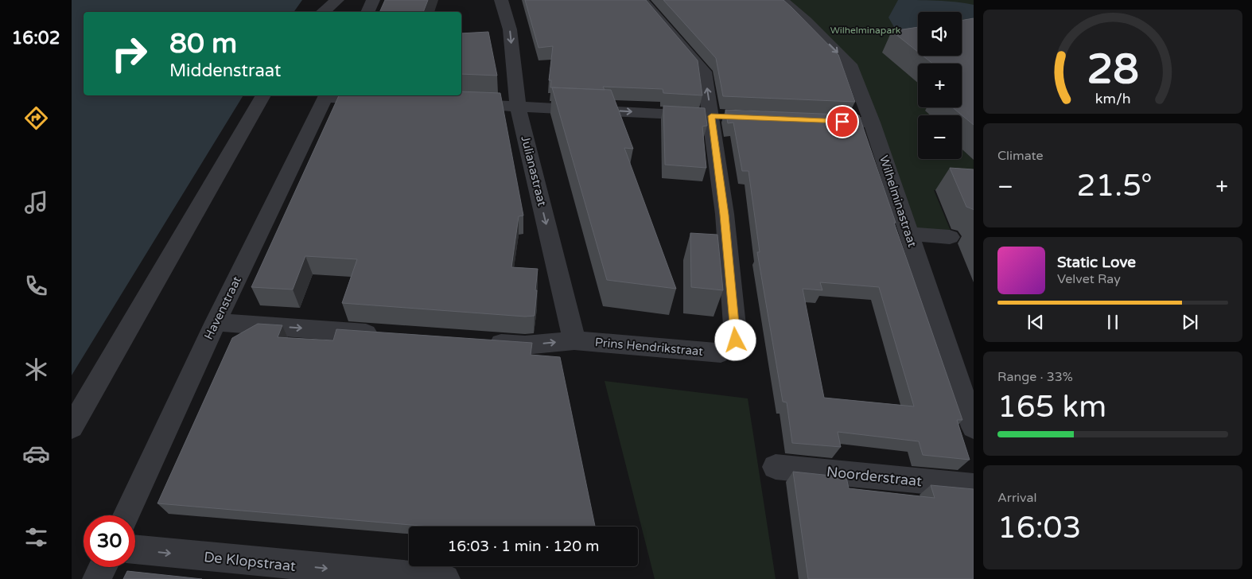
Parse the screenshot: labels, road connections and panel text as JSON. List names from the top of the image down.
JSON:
{
  "streets": {
    "street": [
      "Julianastraat",
      "Wilhelminastraat",
      "Havenstraat",
      "Prins Hendrikstraat",
      "Noorderstraat",
      "De Klopstraat"
    ]
  },
  "crossings": [
    ["Julianastraat", "Prins Hendrikstraat"]
  ],
  "one_way": ["Julianastraat", "De Klopstraat"],
  "parks": ["Wilhelminapark"],
  "page": {
    "tabs": "16:02",
    "map_buttons": ["+", "−"],
    "turn": ["80 m", "Middenstraat"],
    "tile": [
      "Climate",
      ["Range · 33%", "165 km"],
      ["Arrival", "16:03"]
    ],
    "heat": ["−", "21.5°", "+"],
    "song": ["Static Love", "Velvet Ray"],
    "limit": "30",
    "trip": "16:03 · 1 min · 120 m",
    "gauge": ["28", "km/h"]
  }
}
